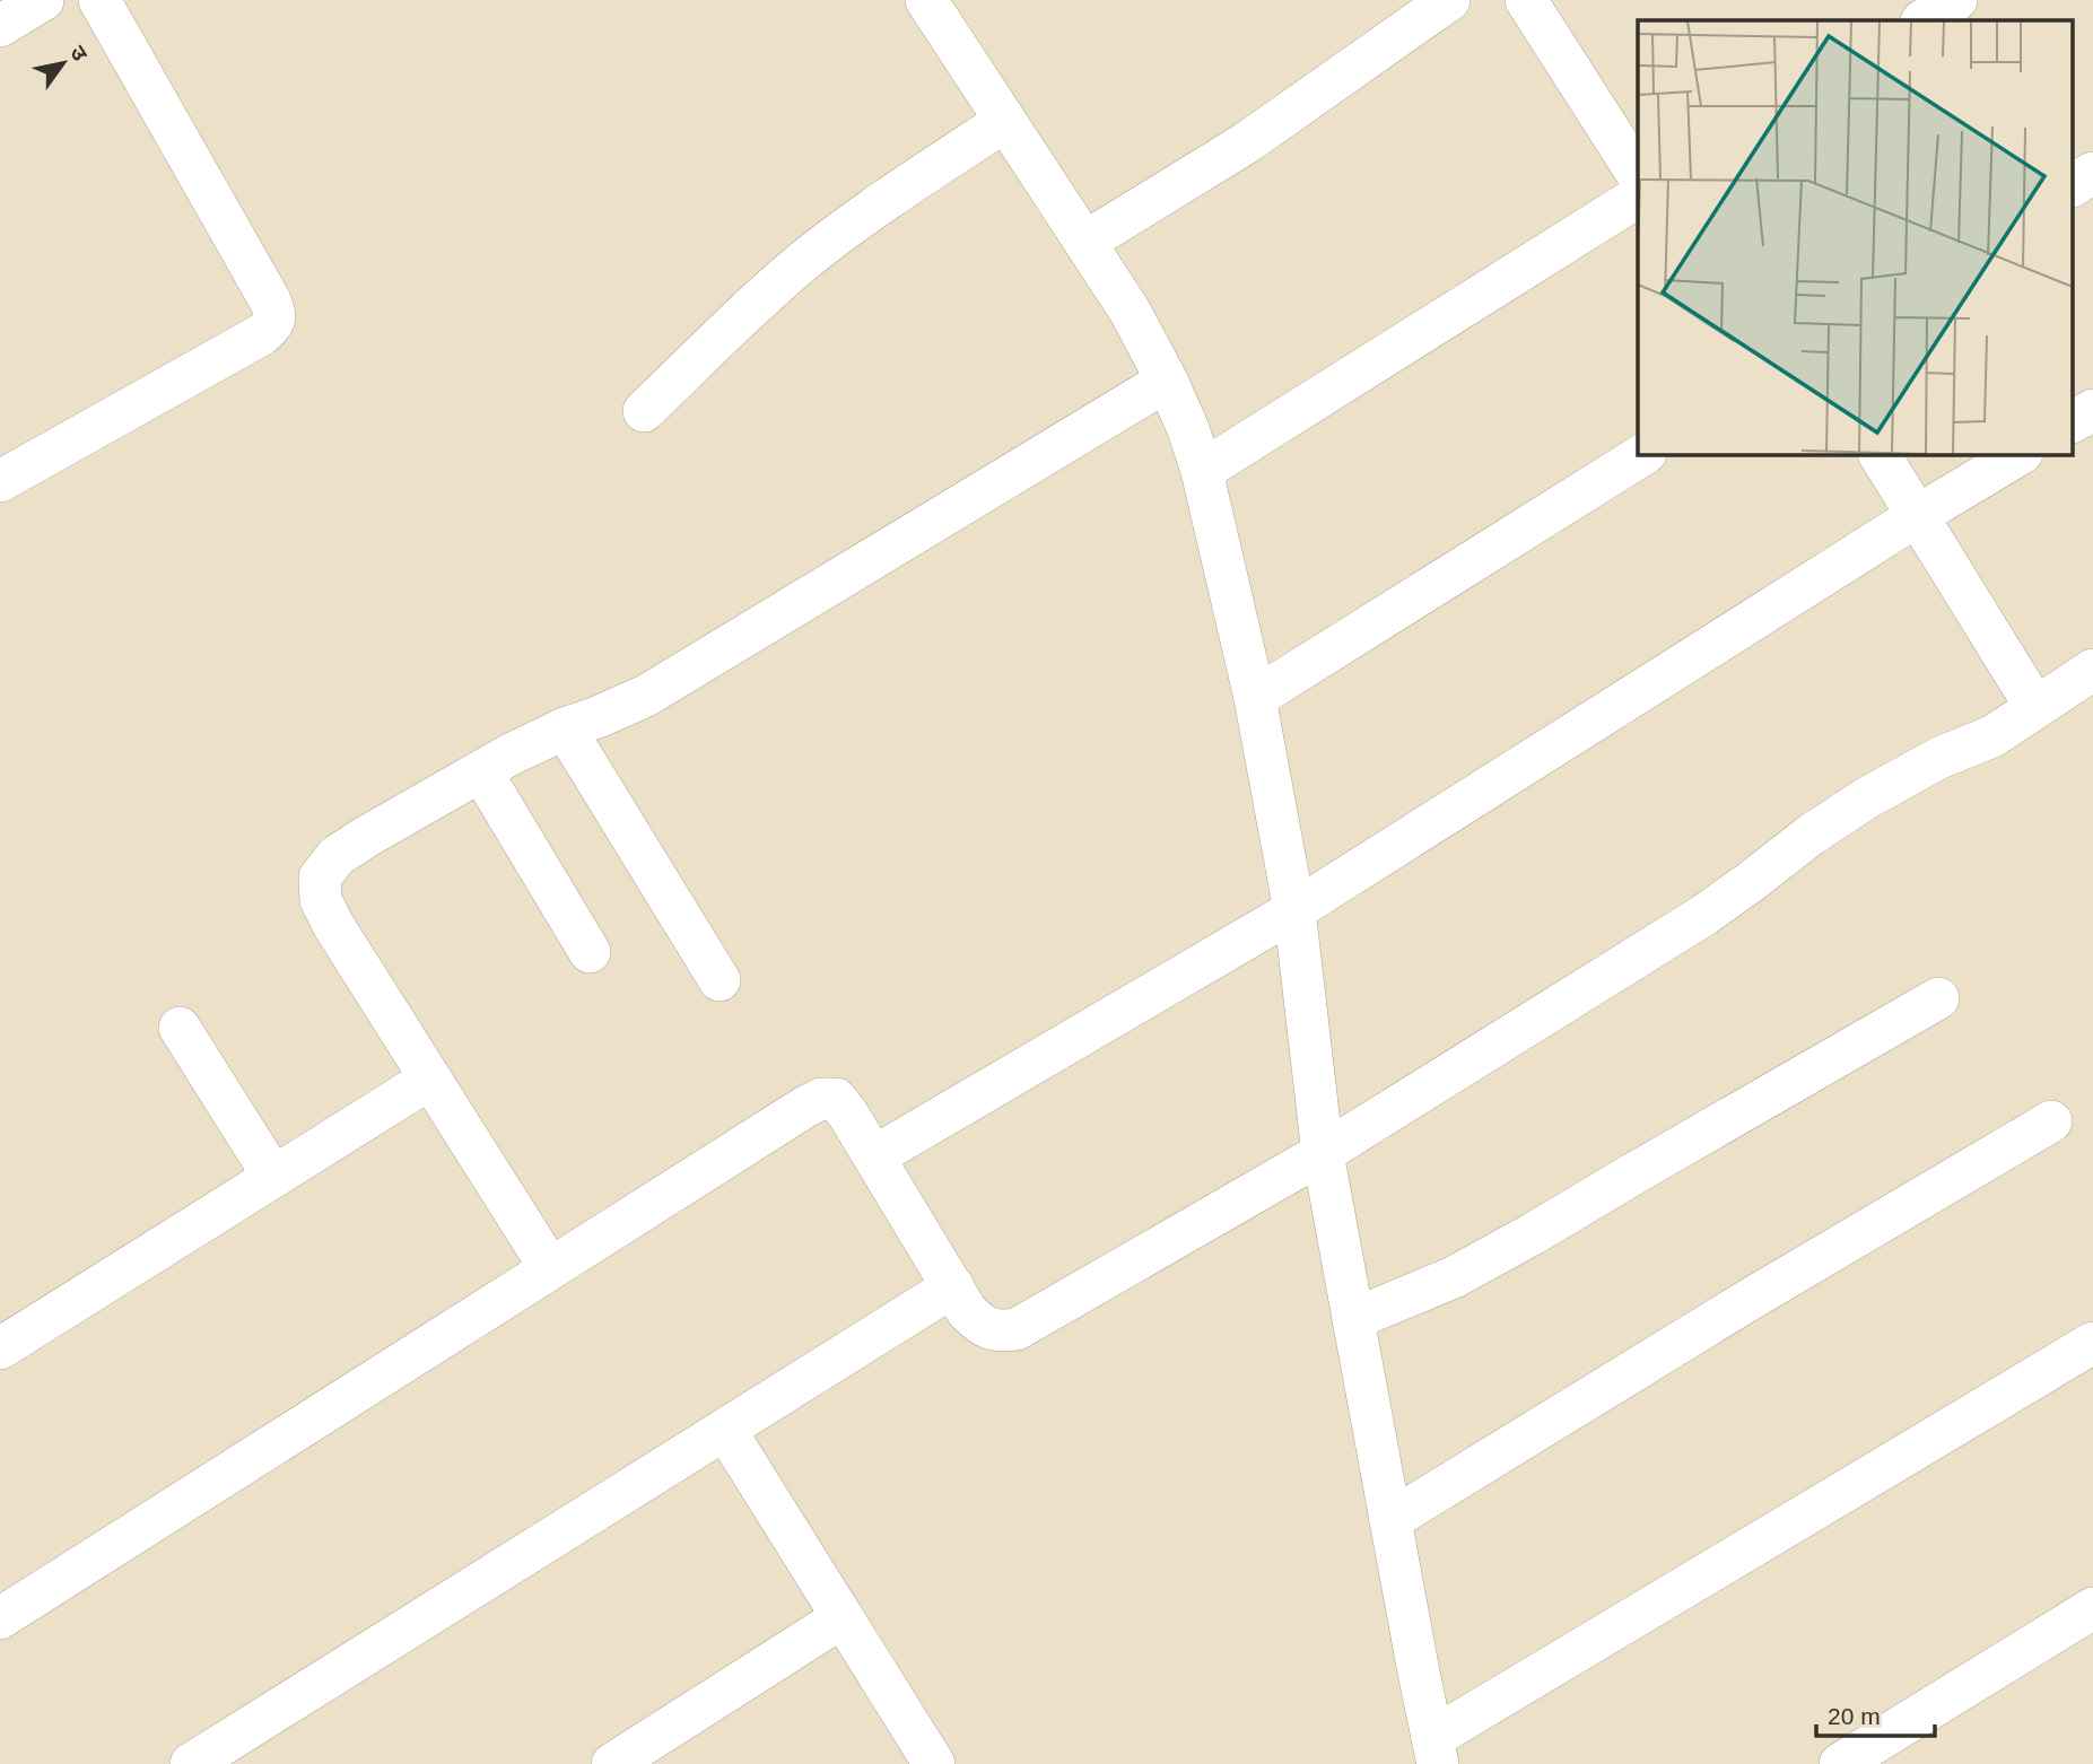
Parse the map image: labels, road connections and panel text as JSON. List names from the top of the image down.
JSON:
{
  "scale_bar": "20 m",
  "north": "top right"
}
